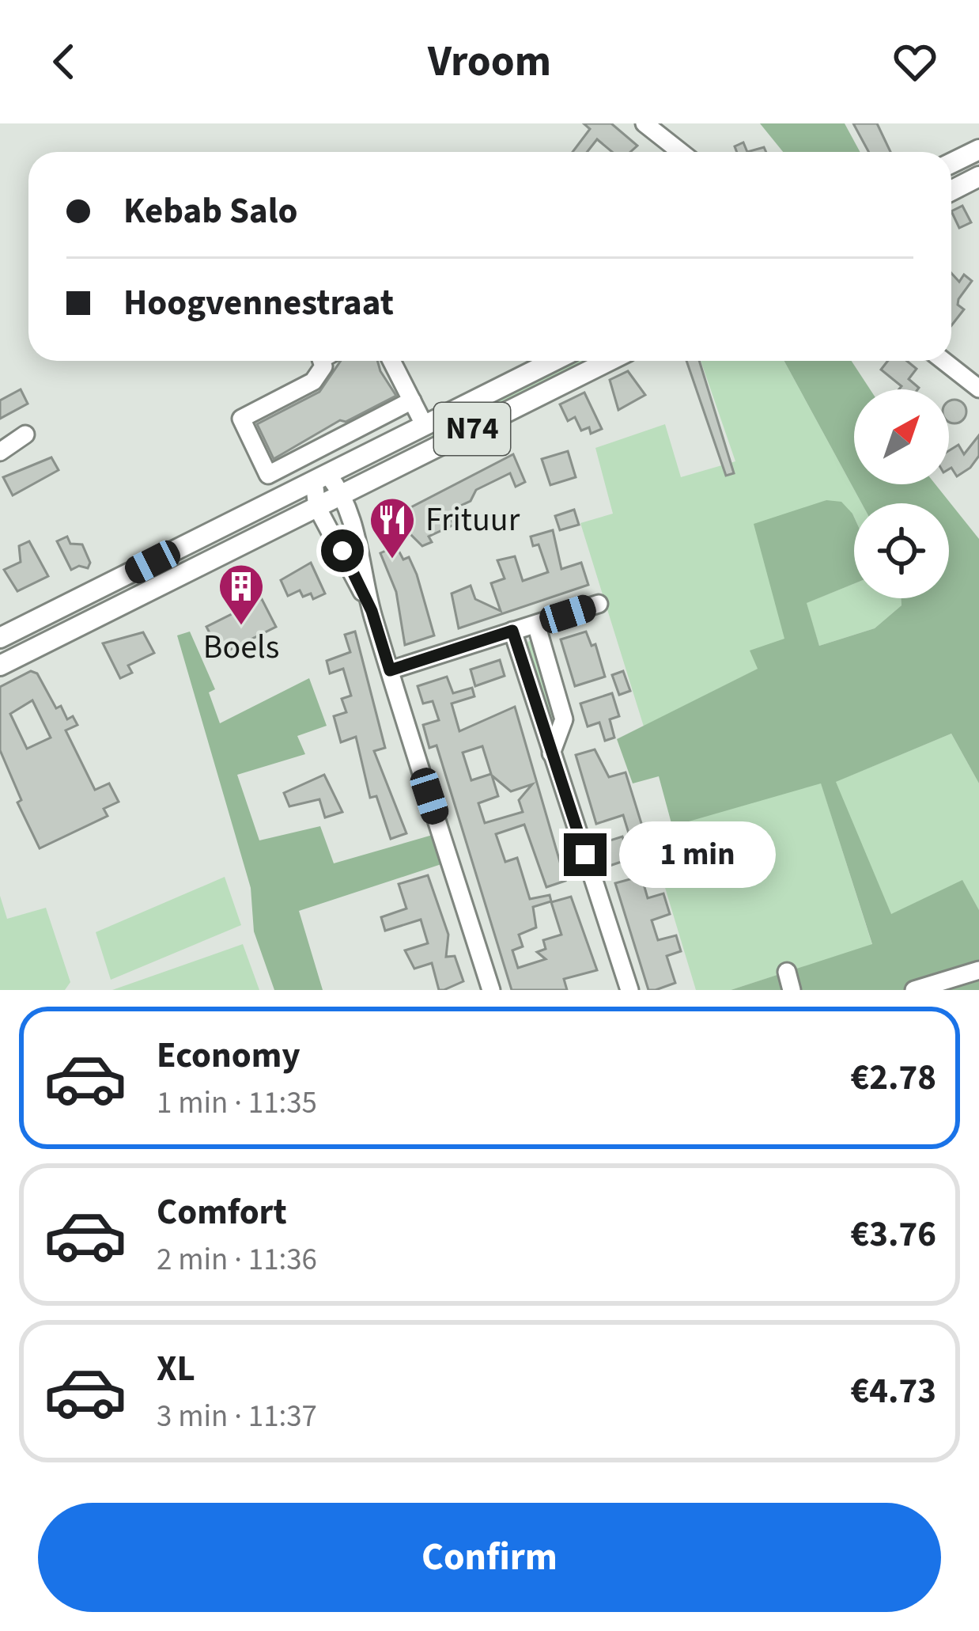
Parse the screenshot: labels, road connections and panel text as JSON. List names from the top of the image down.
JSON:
{
  "streets": {
    "main road": ["N74"]
  },
  "places": {
    "restaurant": ["Frituur"],
    "building": ["Boels"]
  },
  "north": "top right",
  "page": {
    "header": "Vroom",
    "banner": ["Kebab Salo", "Hoogvennestraat"],
    "bubble": "1 min",
    "list": [
      {
        "name": "Economy",
        "note": "1 min · 11:35",
        "value": "€2.78"
      },
      {
        "name": "Comfort",
        "note": "2 min · 11:36",
        "value": "€3.76"
      },
      {
        "name": "XL",
        "note": "3 min · 11:37",
        "value": "€4.73"
      }
    ],
    "buttons": "Confirm"
  }
}
